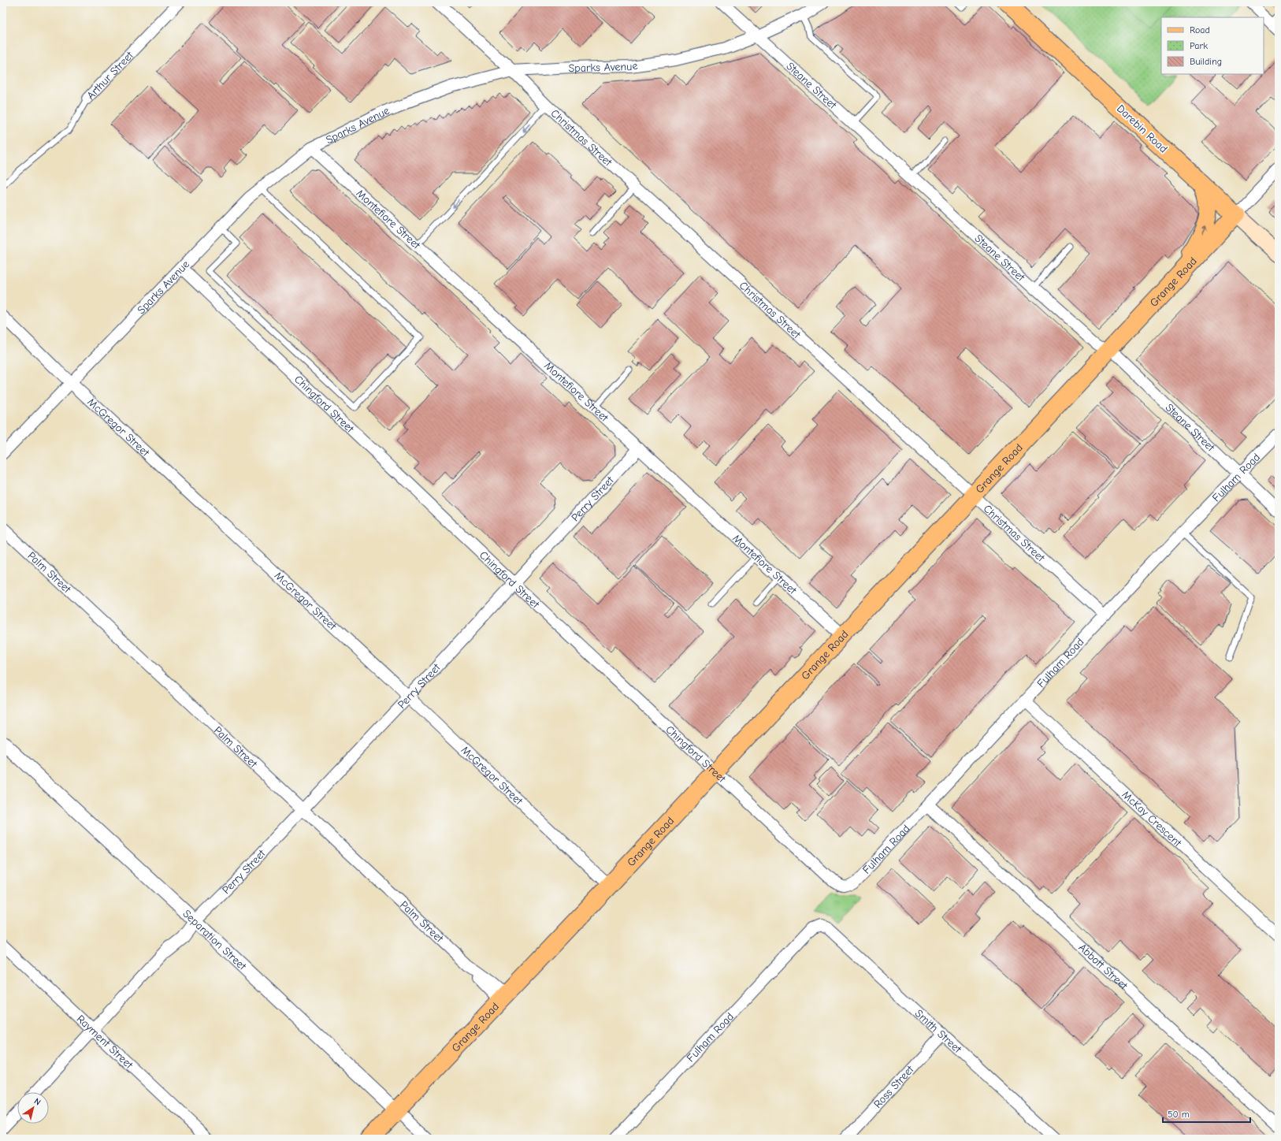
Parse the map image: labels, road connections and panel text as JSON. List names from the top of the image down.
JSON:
{
  "streets": {
    "main road": ["Darebin Road", "Grange Road"],
    "street": [
      "Sparks Avenue",
      "Arthur Street",
      "Steane Street",
      "Christmas Street",
      "Montefiore Street",
      "Chingford Street",
      "McGregor Street",
      "Fulham Road",
      "Perry Street",
      "Palm Street",
      "McKay Crescent",
      "Separation Street",
      "Abbott Street",
      "Smith Street",
      "Rayment Street",
      "Ross Street"
    ]
  },
  "crossings": [
    ["Sparks Avenue", "Steane Street"],
    ["Sparks Avenue", "Christmas Street"],
    ["Sparks Avenue", "Montefiore Street"],
    ["Sparks Avenue", "Chingford Street"],
    ["Sparks Avenue", "McGregor Street"],
    ["Steane Street", "Grange Road"],
    ["Steane Street", "Fulham Road"],
    ["Darebin Road", "Grange Road"],
    ["Christmas Street", "Grange Road"],
    ["Christmas Street", "Fulham Road"],
    ["Montefiore Street", "Grange Road"],
    ["Montefiore Street", "Perry Street"],
    ["Grange Road", "Chingford Street"],
    ["Grange Road", "McGregor Street"],
    ["Grange Road", "Palm Street"],
    ["Grange Road", "Separation Street"],
    ["Chingford Street", "Fulham Road"],
    ["Chingford Street", "Perry Street"],
    ["McGregor Street", "Perry Street"],
    ["Fulham Road", "McKay Crescent"],
    ["Fulham Road", "Abbott Street"],
    ["Fulham Road", "Smith Street"],
    ["Perry Street", "Palm Street"],
    ["Perry Street", "Separation Street"],
    ["Perry Street", "Rayment Street"],
    ["Smith Street", "Ross Street"]
  ],
  "legend": ["Road", "Park", "Building"],
  "scale_bar": "50 m",
  "north": "top right"
}
